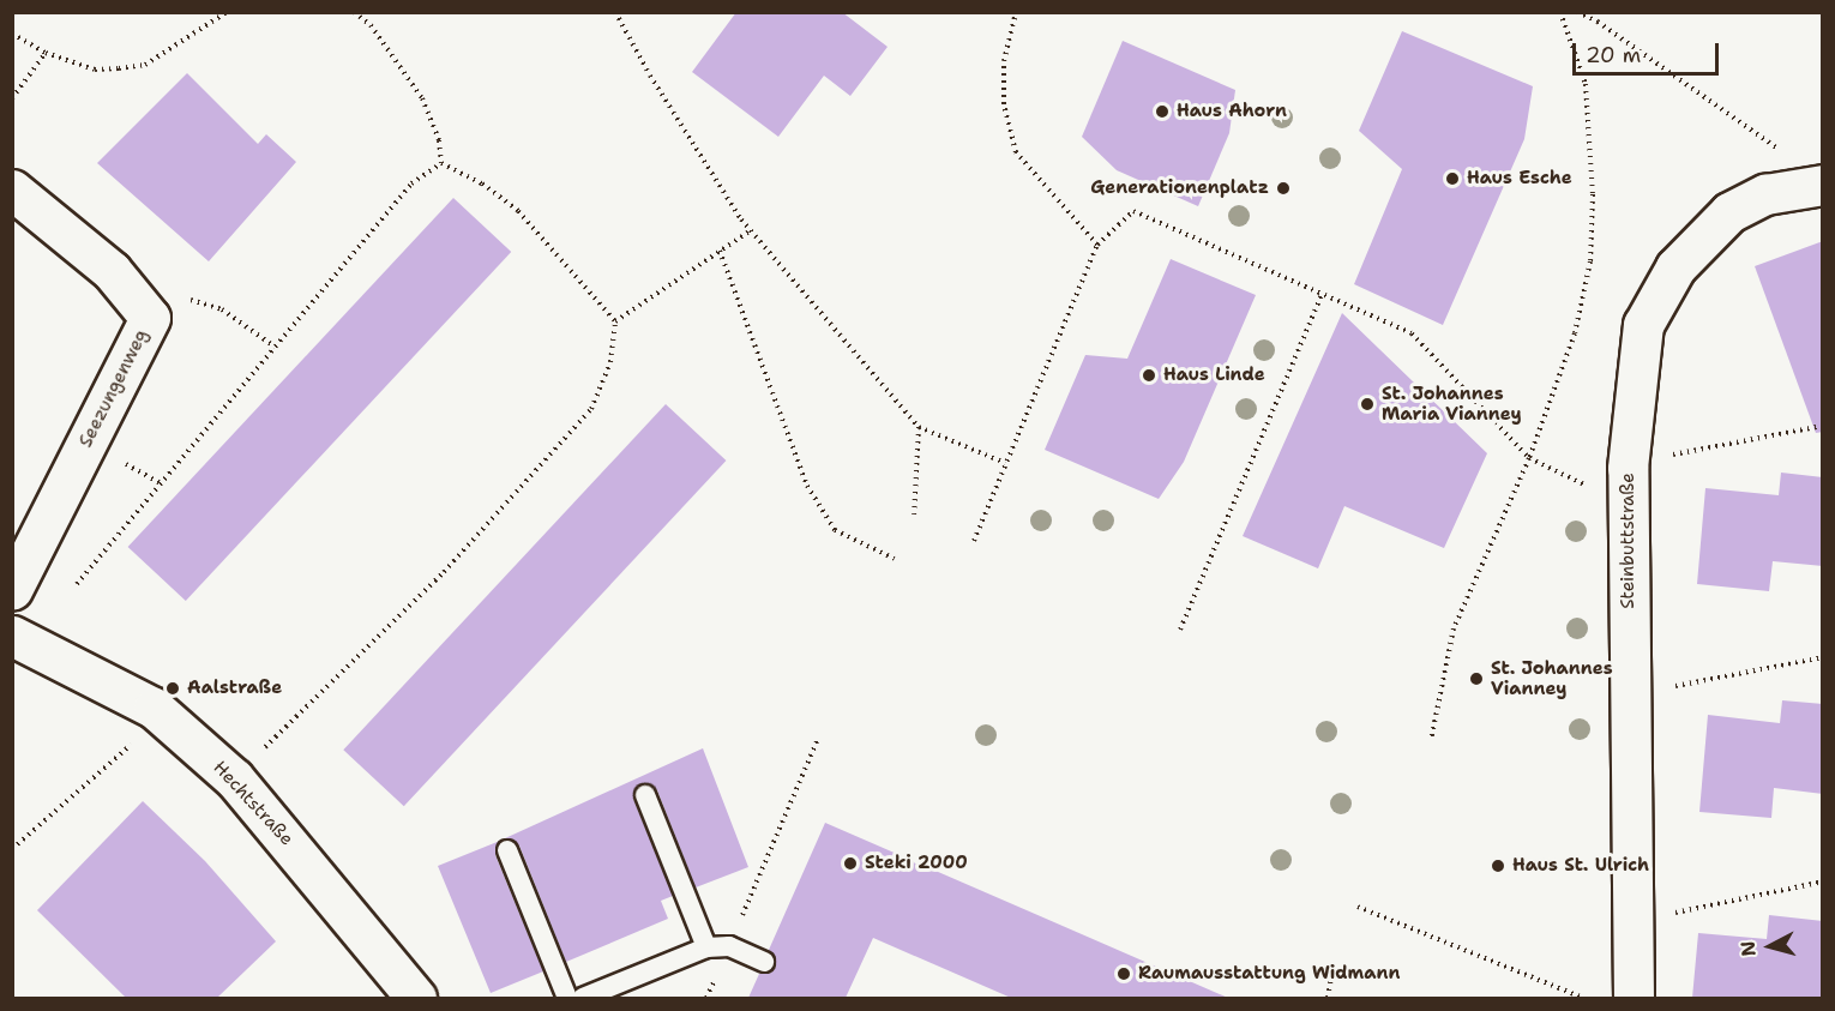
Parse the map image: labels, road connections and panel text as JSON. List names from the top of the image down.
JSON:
{
  "streets": {
    "street": ["Seezungenweg", "Steinbuttstraße", "Hechtstraße"]
  },
  "places": [
    "Haus Ahorn",
    "Haus Esche",
    "Generationenplatz",
    "Haus Linde",
    "St. Johannes Maria Vianney",
    "St. Johannes Vianney",
    "Aalstraße",
    "Steki 2000",
    "Haus St. Ulrich",
    "Raumausstattung Widmann"
  ],
  "scale_bar": "20 m",
  "north": "left"
}
